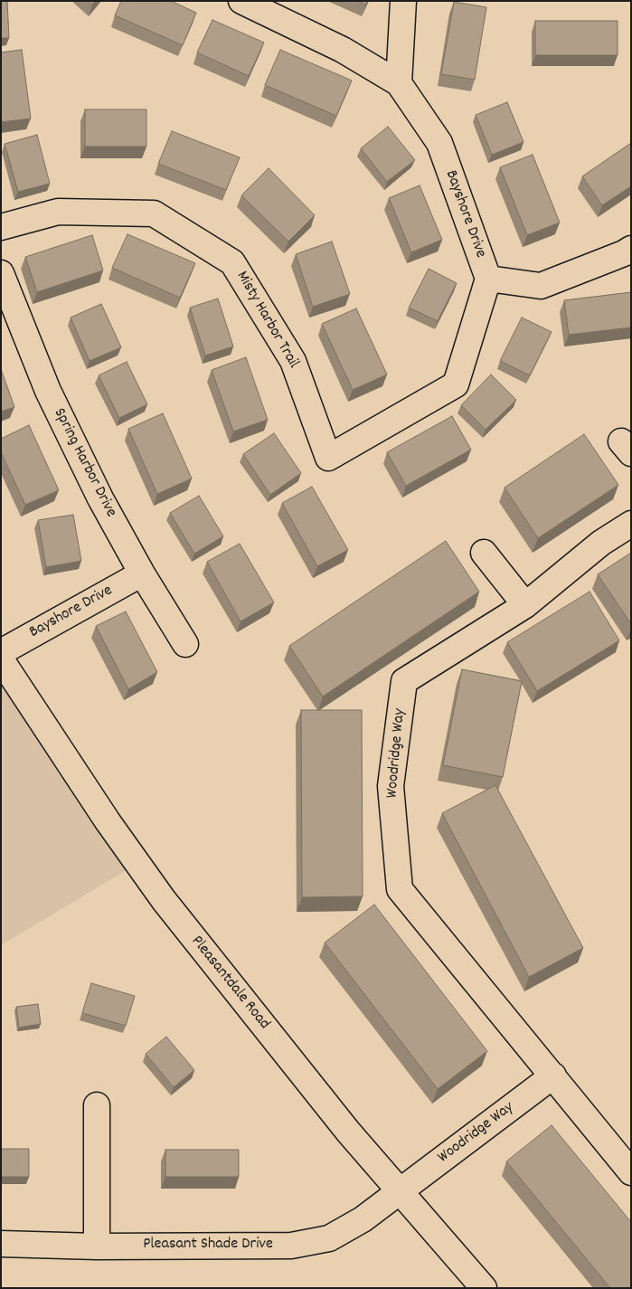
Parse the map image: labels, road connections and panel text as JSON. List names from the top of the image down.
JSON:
{
  "streets": {
    "street": [
      "Bayshore Drive",
      "Misty Harbor Trail",
      "Spring Harbor Drive",
      "Woodridge Way",
      "Pleasantdale Road",
      "Pleasant Shade Drive"
    ]
  },
  "crossings": [
    ["Bayshore Drive", "Misty Harbor Trail"],
    ["Bayshore Drive", "Spring Harbor Drive"],
    ["Woodridge Way", "Pleasantdale Road"],
    ["Woodridge Way", "Pleasant Shade Drive"],
    ["Pleasantdale Road", "Pleasant Shade Drive"]
  ]
}
